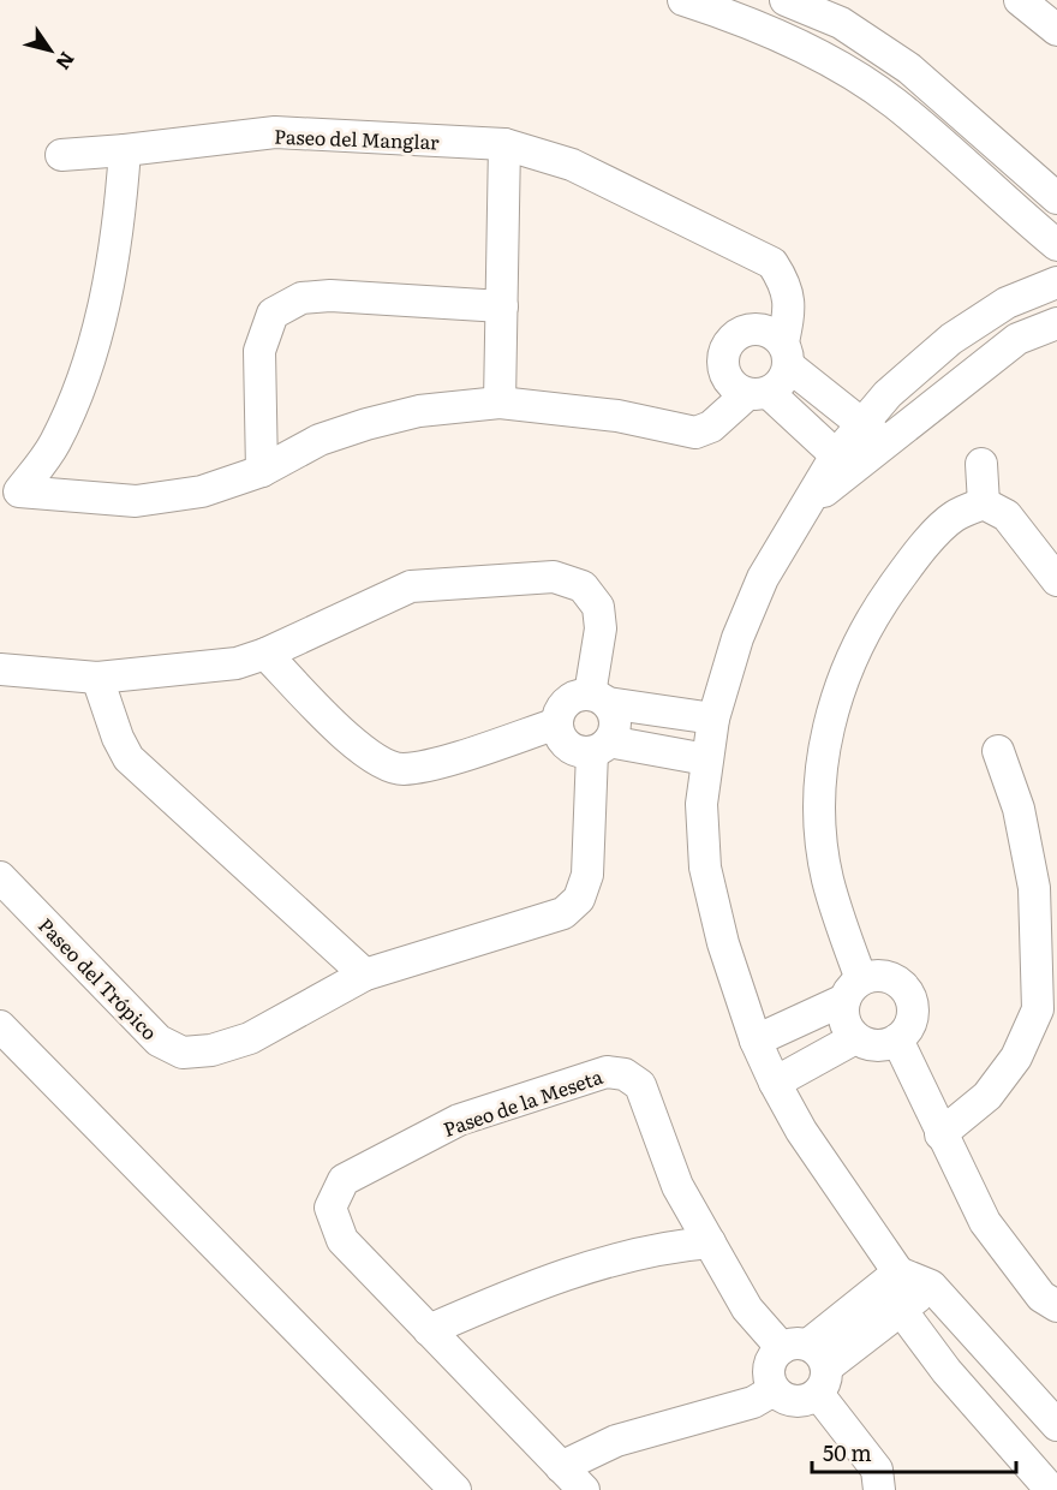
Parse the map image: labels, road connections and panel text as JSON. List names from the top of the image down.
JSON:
{
  "streets": {
    "street": ["Paseo del Manglar", "Paseo del Trópico", "Paseo de la Meseta"]
  },
  "scale_bar": "50 m",
  "north": "bottom right"
}
